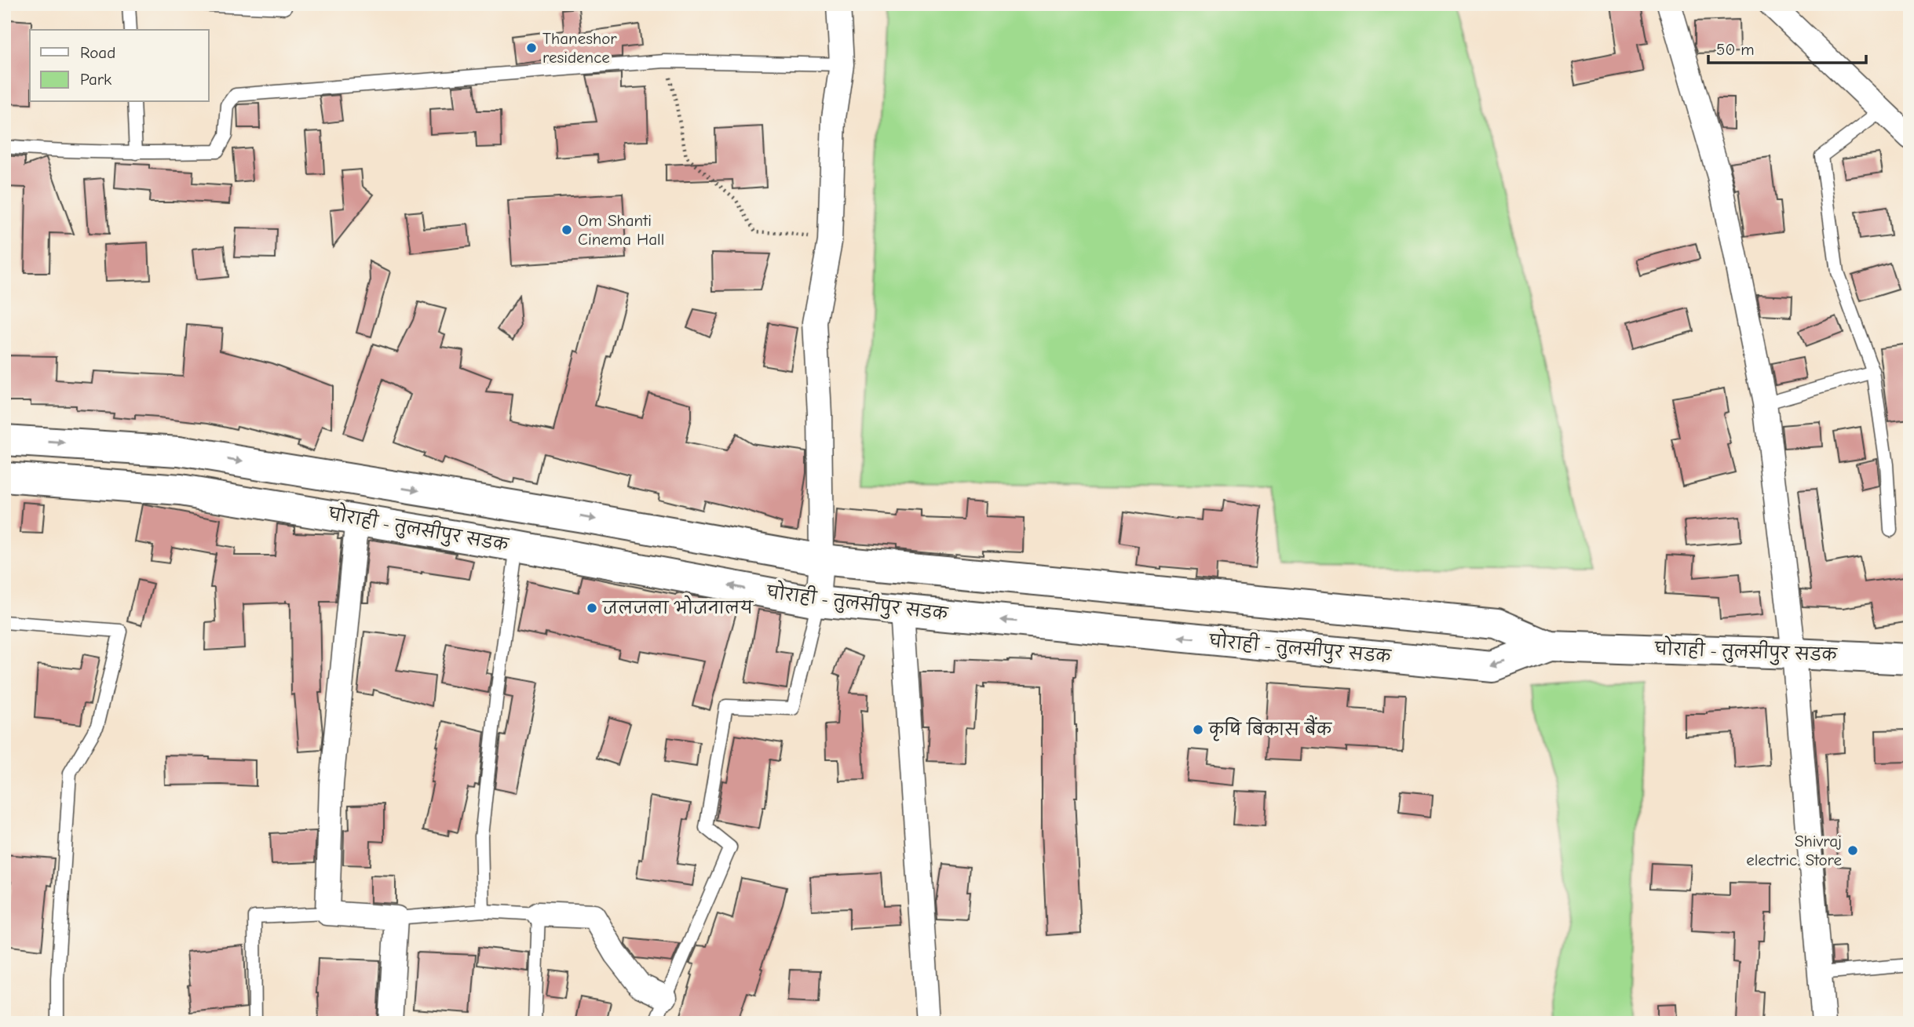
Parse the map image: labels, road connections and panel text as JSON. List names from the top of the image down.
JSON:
{
  "streets": {
    "main road": ["घोराही - तुलसीपुर सडक"]
  },
  "places": [
    "Thaneshor residence",
    "Om Shanti Cinema Hall",
    "जलजला भोजनालय",
    "कृषि बिकास बैंक",
    "Shivraj electric. Store"
  ],
  "legend": ["Road", "Park"],
  "scale_bar": "50 m"
}
